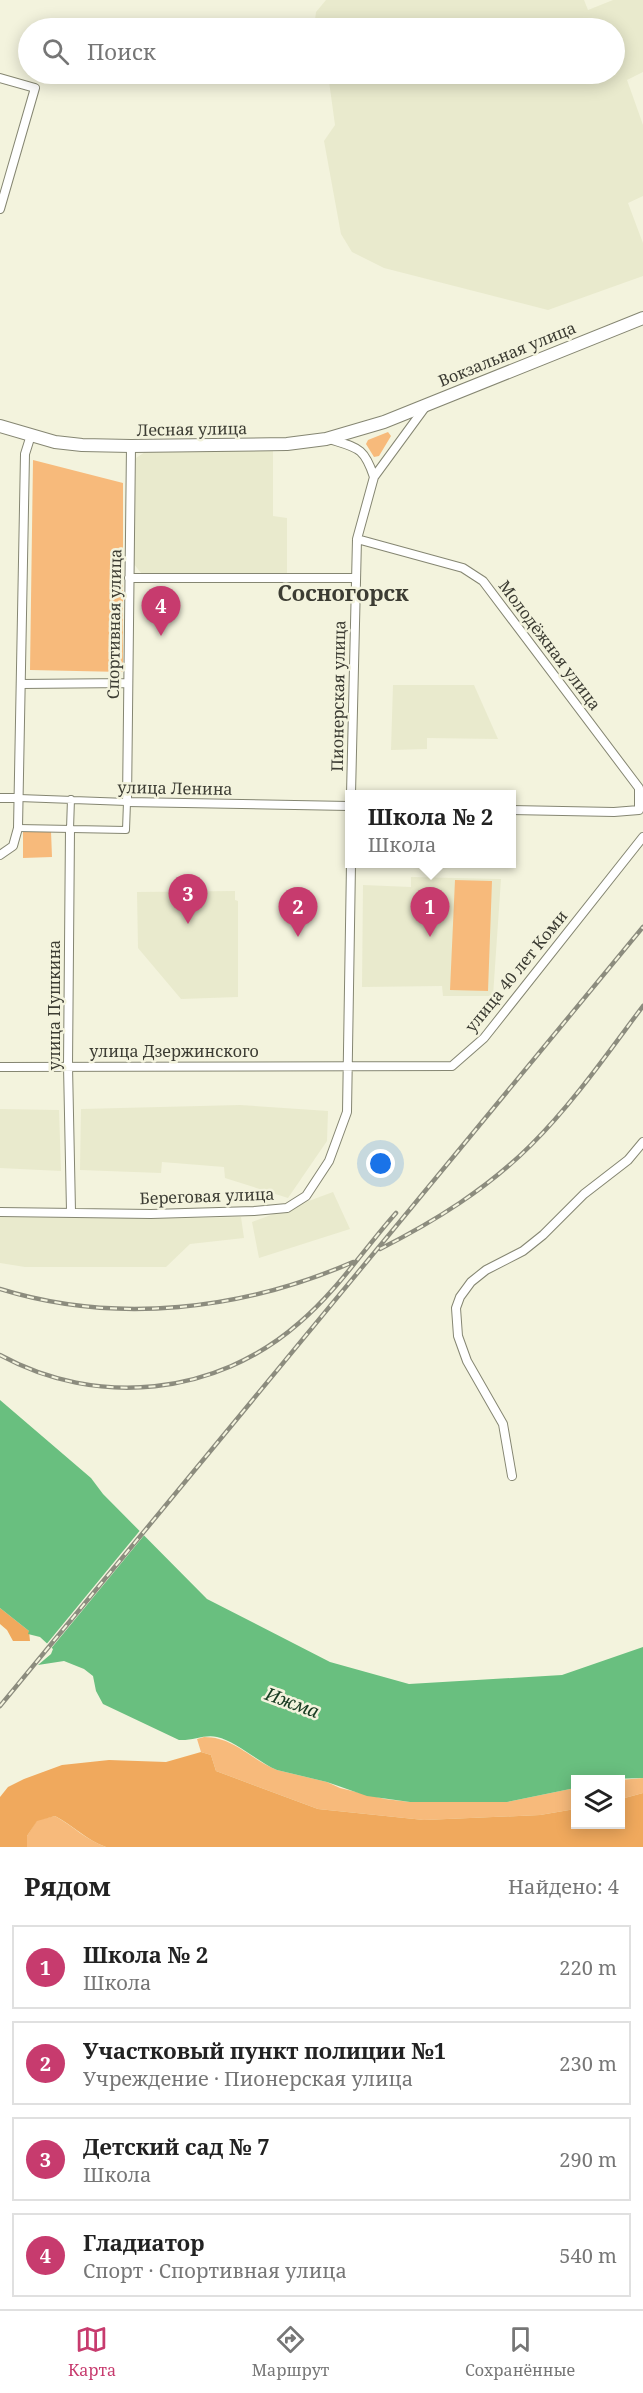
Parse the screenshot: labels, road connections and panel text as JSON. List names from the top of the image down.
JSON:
{
  "streets": {
    "main road": ["Вокзальная улица", "Лесная улица"],
    "street": [
      "Спортивная улица",
      "Молодёжная улица",
      "Пионерская улица",
      "улица Ленина",
      "улица 40 лет Коми",
      "улица Пушкина",
      "улица Дзержинского",
      "Береговая улица"
    ]
  },
  "crossings": [
    ["Вокзальная улица", "Лесная улица"],
    ["Вокзальная улица", "Пионерская улица"],
    ["Лесная улица", "Спортивная улица"],
    ["Спортивная улица", "улица Ленина"],
    ["Молодёжная улица", "Пионерская улица"],
    ["улица Ленина", "улица Пушкина"],
    ["улица 40 лет Коми", "улица Дзержинского"],
    ["улица 40 лет Коми", "Береговая улица"],
    ["улица Пушкина", "улица Дзержинского"],
    ["улица Пушкина", "Береговая улица"],
    ["улица Дзержинского", "Береговая улица"]
  ],
  "districts": ["Сосногорск"],
  "water": ["Ижма"],
  "page": {
    "search": "Поиск",
    "pins": [
      "4",
      "3",
      "1",
      "2"
    ],
    "popup": ["Школа № 2", "Школа"],
    "heading": ["Рядом", "Найдено: 4"],
    "list": [
      {
        "mark": "1",
        "name": "Школа № 2",
        "note": "Школа",
        "value": "220 m"
      },
      {
        "mark": "2",
        "name": "Участковый пункт полиции №1",
        "note": "Учреждение · Пионерская улица",
        "value": "230 m"
      },
      {
        "mark": "3",
        "name": "Детский сад № 7",
        "note": "Школа",
        "value": "290 m"
      },
      {
        "mark": "4",
        "name": "Гладиатор",
        "note": "Спорт · Спортивная улица",
        "value": "540 m"
      }
    ],
    "nav": ["Карта", "Маршрут", "Сохранённые"]
  }
}
